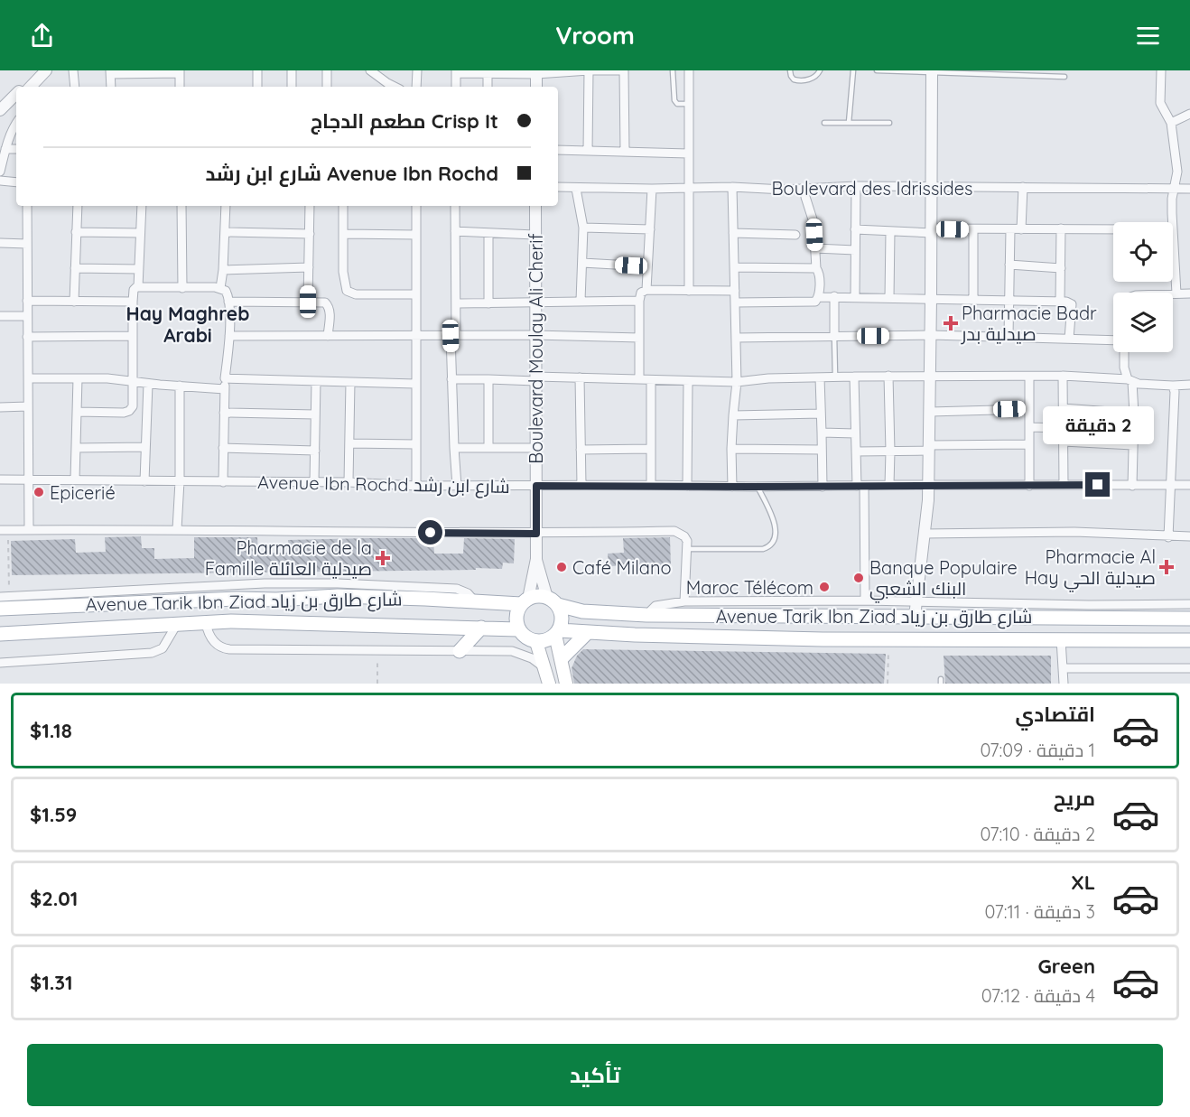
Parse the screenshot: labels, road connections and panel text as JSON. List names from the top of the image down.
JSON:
{
  "streets": {
    "main road": ["Avenue Tarik Ibn Ziad شارع طارق بن زياد"],
    "street": ["Boulevard des Idrissides", "Boulevard Moulay Ali Cherif", "Avenue Ibn Rochd شارع ابن رشد"]
  },
  "crossings": [
    ["Boulevard Moulay Ali Cherif", "Avenue Ibn Rochd شارع ابن رشد"],
    ["Boulevard Moulay Ali Cherif", "Avenue Tarik Ibn Ziad شارع طارق بن زياد"]
  ],
  "districts": ["Hay Maghreb Arabi"],
  "places": {
    "health": ["Pharmacie Badr صيدلية بدر", "Pharmacie de la Famille صيدلية العائلة", "Pharmacie Al Hay صيدلية الحي"],
    "other": [
      "Epicerié",
      "Café Milano",
      "Banque Populaire البنك الشعبي",
      "Maroc Télécom"
    ]
  },
  "page": {
    "header": "Vroom",
    "banner": ["Crisp It مطعم الدجاج", "Avenue Ibn Rochd شارع ابن رشد"],
    "bubble": "2 دقيقة",
    "list": [
      {
        "name": "اقتصادي",
        "note": "1 دقيقة · 07:09",
        "value": "$1.18"
      },
      {
        "name": "مريح",
        "note": "2 دقيقة · 07:10",
        "value": "$1.59"
      },
      {
        "name": "XL",
        "note": "3 دقيقة · 07:11",
        "value": "$2.01"
      },
      {
        "name": "Green",
        "note": "4 دقيقة · 07:12",
        "value": "$1.31"
      }
    ],
    "buttons": "تأكيد"
  }
}
